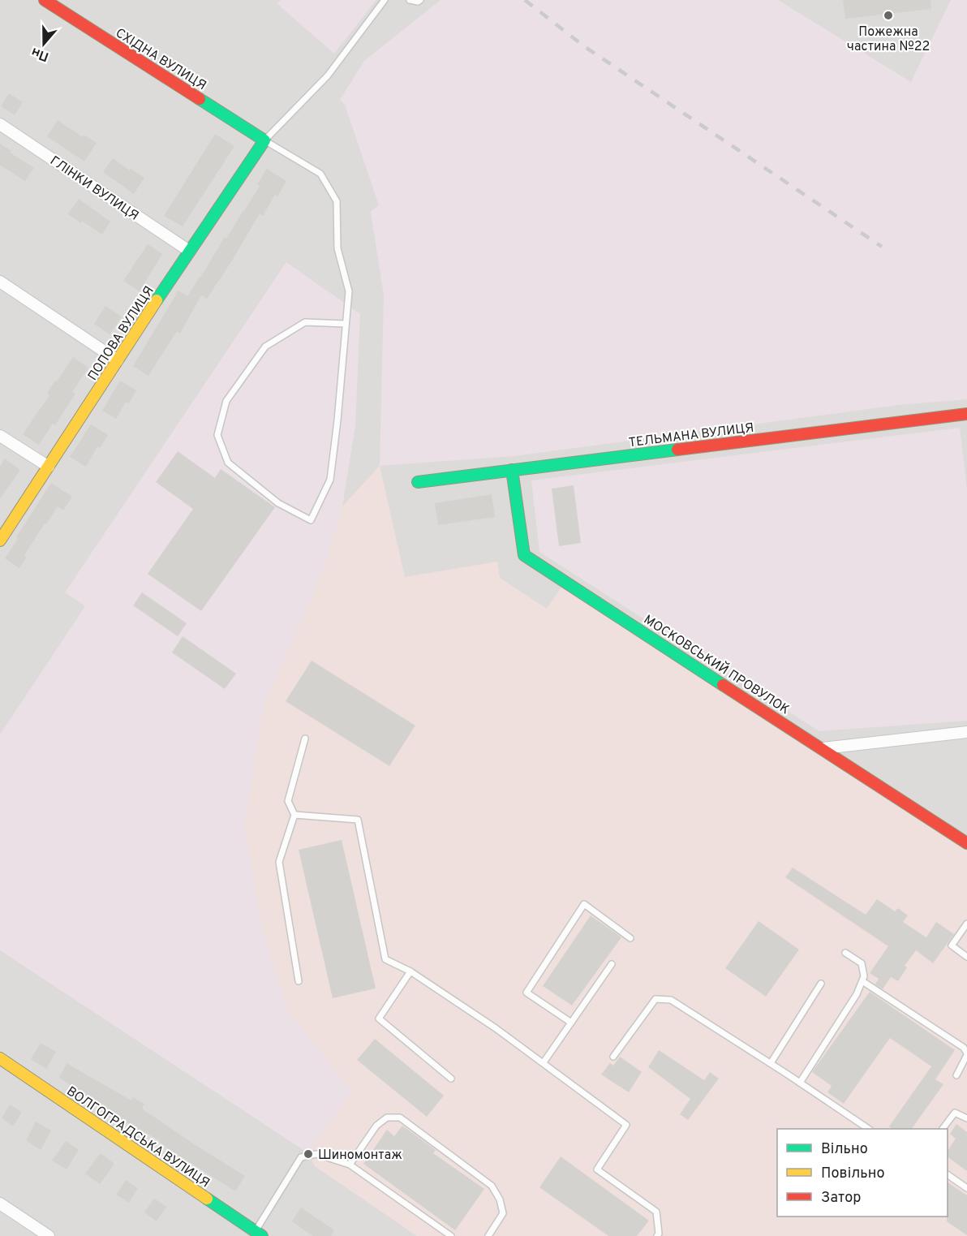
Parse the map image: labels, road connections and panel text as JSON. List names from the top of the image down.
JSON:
{
  "streets": {
    "street": [
      "СХІДНА ВУЛИЦЯ",
      "ГЛІНКИ ВУЛИЦЯ",
      "ПОПОВА ВУЛИЦЯ",
      "ТЕЛЬМАНА ВУЛИЦЯ",
      "МОСКОВСЬКИЙ ПРОВУЛОК",
      "ВОЛГОГРАДСЬКА ВУЛИЦЯ"
    ]
  },
  "crossings": [
    ["СХІДНА ВУЛИЦЯ", "ПОПОВА ВУЛИЦЯ"],
    ["ГЛІНКИ ВУЛИЦЯ", "ПОПОВА ВУЛИЦЯ"],
    ["ТЕЛЬМАНА ВУЛИЦЯ", "МОСКОВСЬКИЙ ПРОВУЛОК"]
  ],
  "places": ["Пожежна частина №22", "Шиномонтаж"],
  "legend": ["Вільно", "Повільно", "Затор"],
  "north": "bottom"
}
